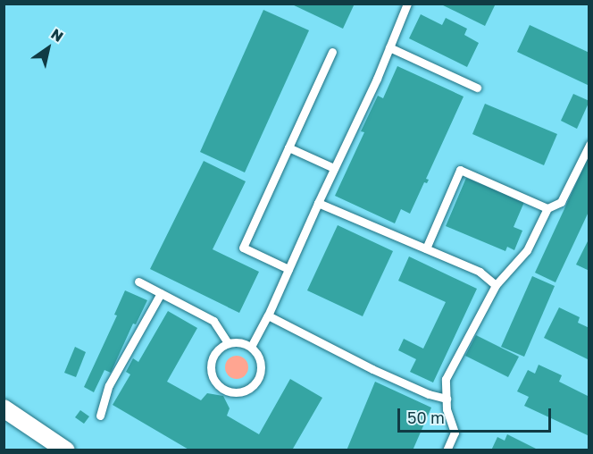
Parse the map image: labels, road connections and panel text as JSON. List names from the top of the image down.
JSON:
{
  "scale_bar": "50 m",
  "north": "top right"
}
